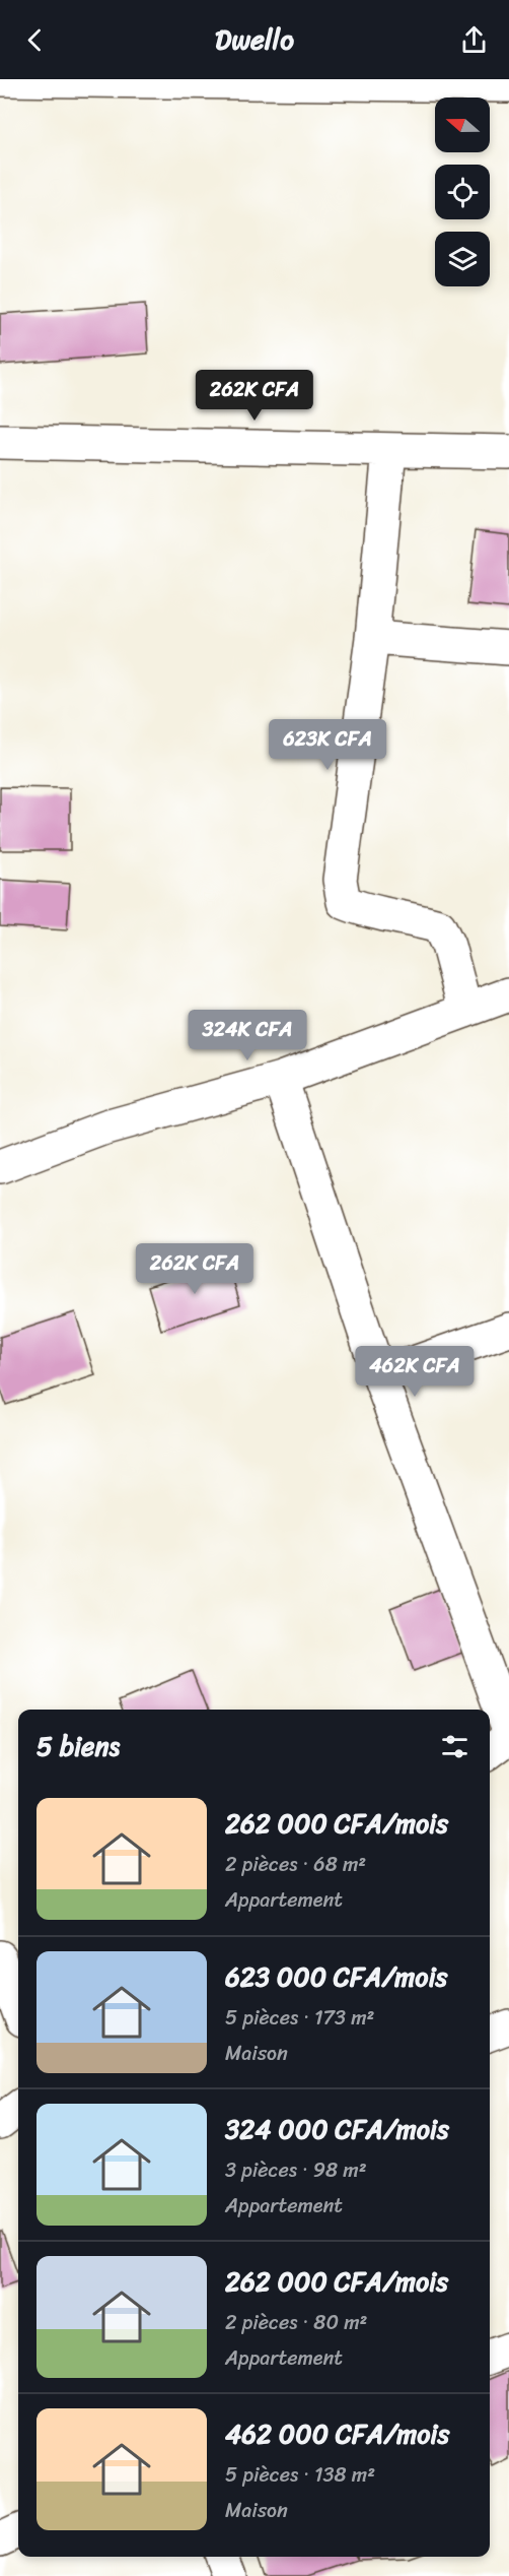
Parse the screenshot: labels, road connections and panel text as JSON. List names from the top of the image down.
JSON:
{
  "north": "left",
  "page": {
    "header": "Dwello",
    "price": [
      "262K CFA",
      "623K CFA",
      "324K CFA",
      "262K CFA",
      "462K CFA"
    ],
    "heading": "5 biens",
    "list": [
      {
        "name": "262 000 CFA/mois",
        "note": "2 pièces · 68 m² · Appartement"
      },
      {
        "name": "623 000 CFA/mois",
        "note": "5 pièces · 173 m² · Maison"
      },
      {
        "name": "324 000 CFA/mois",
        "note": "3 pièces · 98 m² · Appartement"
      },
      {
        "name": "262 000 CFA/mois",
        "note": "2 pièces · 80 m² · Appartement"
      },
      {
        "name": "462 000 CFA/mois",
        "note": "5 pièces · 138 m² · Maison"
      }
    ]
  }
}
